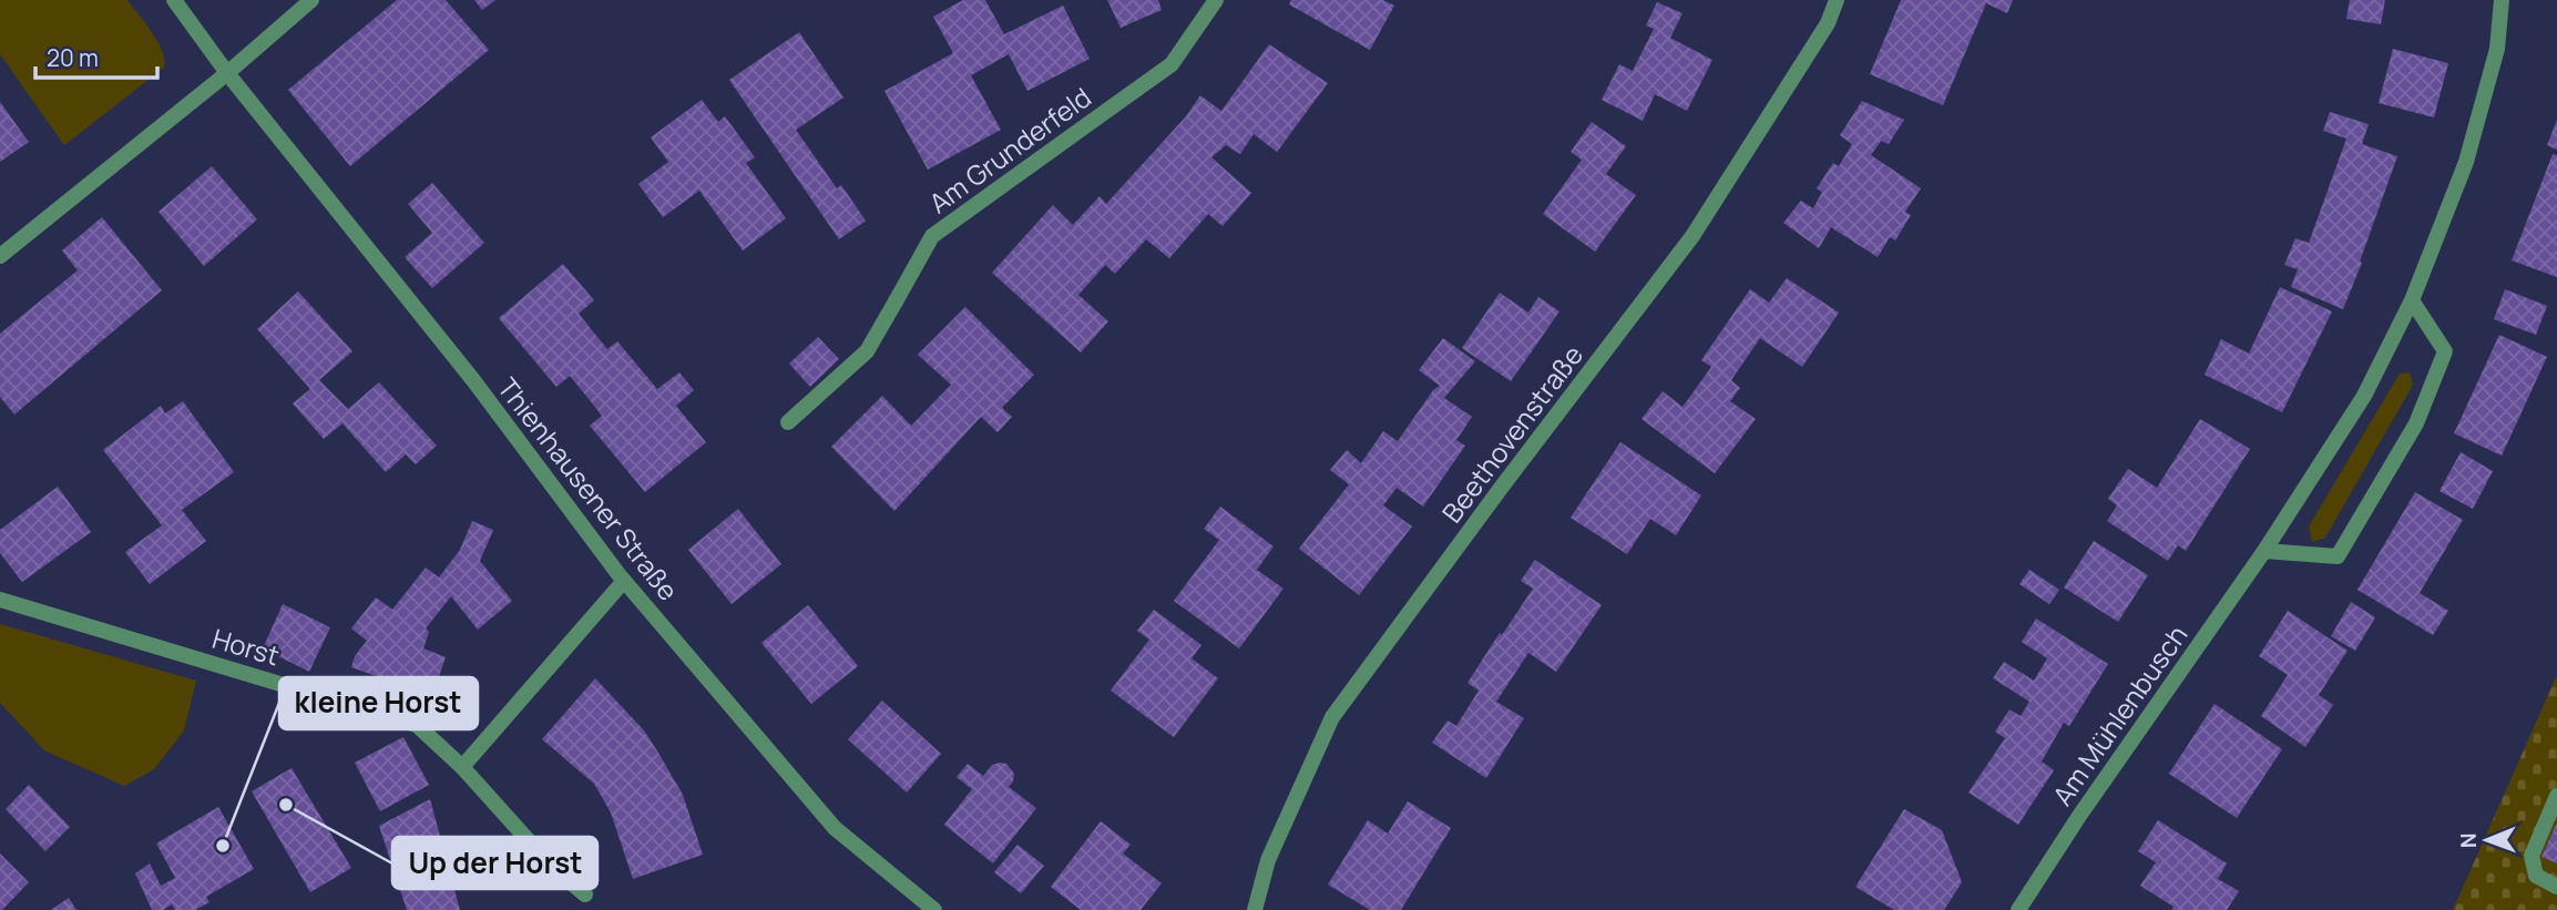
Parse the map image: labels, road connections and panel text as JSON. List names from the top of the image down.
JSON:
{
  "streets": {
    "street": [
      "Am Grunderfeld",
      "Beethovenstraße",
      "Thienhausener Straße",
      "Horst",
      "Am Mühlenbusch"
    ]
  },
  "places": ["Up der Horst", "kleine Horst"],
  "scale_bar": "20 m",
  "north": "left"
}
